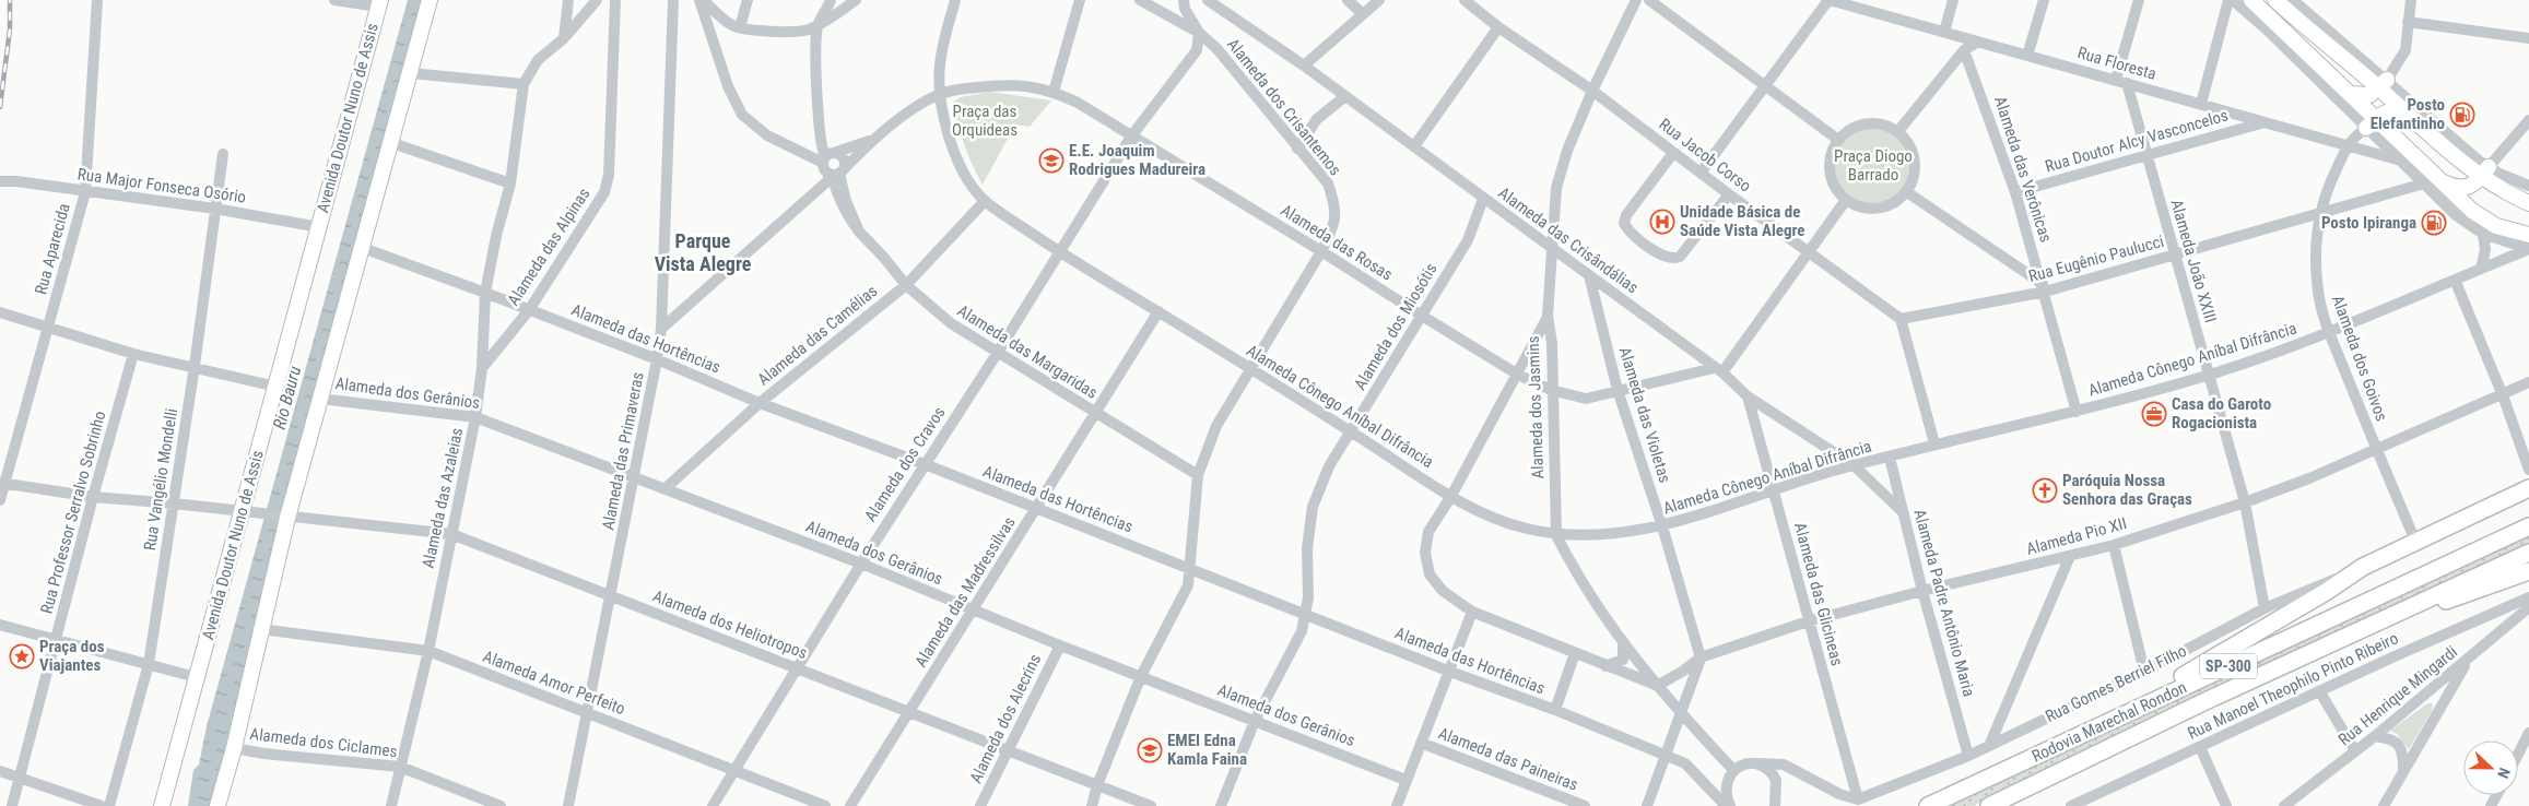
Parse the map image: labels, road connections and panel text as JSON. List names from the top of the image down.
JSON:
{
  "streets": {
    "highway": ["SP-300", "Rua Gomes Berriel Filho", "Rodovia Marechal Rondon"],
    "main road": ["Avenida Doutor Nuno de Assis"],
    "street": [
      "Rua Floresta",
      "Alameda dos Crisantemos",
      "Rua Doutor Alcy Vasconcelos",
      "Rua Jacob Corso",
      "Alameda das Verônicas",
      "Rua Major Fonseca Osório",
      "Alameda das Crisândálias",
      "Alameda das Rosas",
      "Alameda das Alpinas",
      "Rua Aparecida",
      "Rua Eugênio Paulucci",
      "Alameda João XXIII",
      "Alameda dos Miosótis",
      "Alameda das Camélias",
      "Alameda das Hortências",
      "Alameda das Margaridas",
      "Alameda dos Goivos",
      "Alameda Cônego Aníbal Difrância",
      "Alameda dos Gerânios",
      "Alameda dos Jasmins",
      "Alameda das Violetas",
      "Alameda das Primaveras",
      "Alameda dos Cravos",
      "Rua Vangélio Mondelli",
      "Alameda das Azaleias",
      "Rua Professor Serralvo Sobrinho",
      "Alameda Pio XII",
      "Alameda das Madressilvas",
      "Alameda das Glicineas",
      "Alameda Padre Antônio Maria",
      "Alameda dos Heliotropos",
      "Alameda Amor Perfeito",
      "Rua Manoel Theophilo Pinto Ribeiro",
      "Rua Henrique Mingardi",
      "Alameda dos Alecrins",
      "Alameda dos Ciclames",
      "Alameda das Paineiras"
    ]
  },
  "crossings": [
    ["Rua Floresta", "Rua Doutor Alcy Vasconcelos"],
    ["Rua Floresta", "Alameda João XXIII"],
    ["Rua Floresta", "Alameda dos Goivos"],
    ["Alameda dos Crisantemos", "Alameda das Rosas"],
    ["Alameda dos Crisantemos", "Alameda das Hortências"],
    ["Alameda dos Crisantemos", "Alameda das Margaridas"],
    ["Alameda dos Crisantemos", "Alameda Cônego Aníbal Difrância"],
    ["Alameda dos Crisantemos", "Alameda dos Gerânios"],
    ["Alameda dos Crisantemos", "Alameda dos Heliotropos"],
    ["Avenida Doutor Nuno de Assis", "Rua Major Fonseca Osório"],
    ["Avenida Doutor Nuno de Assis", "Alameda dos Heliotropos"],
    ["Rua Doutor Alcy Vasconcelos", "Alameda das Verônicas"],
    ["Rua Doutor Alcy Vasconcelos", "Alameda João XXIII"],
    ["Rua Jacob Corso", "Rua Eugênio Paulucci"],
    ["Rua Jacob Corso", "Alameda dos Jasmins"],
    ["Alameda das Verônicas", "Rua Eugênio Paulucci"],
    ["Alameda das Verônicas", "Alameda Cônego Aníbal Difrância"],
    ["Rua Major Fonseca Osório", "Rua Aparecida"],
    ["Rua Major Fonseca Osório", "Rua Vangélio Mondelli"],
    ["Alameda das Crisândálias", "Alameda das Rosas"],
    ["Alameda das Crisândálias", "Alameda dos Miosótis"],
    ["Alameda das Crisândálias", "Alameda Cônego Aníbal Difrância"],
    ["Alameda das Crisândálias", "Alameda dos Jasmins"],
    ["Alameda das Crisândálias", "Alameda das Violetas"],
    ["Alameda das Crisândálias", "Alameda das Glicineas"],
    ["Alameda das Crisândálias", "Alameda Padre Antônio Maria"],
    ["Alameda das Rosas", "Alameda dos Miosótis"],
    ["Alameda das Rosas", "Alameda dos Jasmins"],
    ["Alameda das Rosas", "Alameda das Violetas"],
    ["Alameda das Rosas", "Alameda dos Cravos"],
    ["Alameda das Alpinas", "Alameda das Hortências"],
    ["Alameda das Alpinas", "Alameda das Azaleias"],
    ["Rua Aparecida", "Alameda dos Heliotropos"],
    ["Rua Eugênio Paulucci", "Alameda João XXIII"],
    ["Rua Eugênio Paulucci", "Alameda dos Goivos"],
    ["Alameda João XXIII", "Alameda Cônego Aníbal Difrância"],
    ["Alameda João XXIII", "Alameda Pio XII"],
    ["Alameda João XXIII", "Rua Gomes Berriel Filho"],
    ["Alameda dos Miosótis", "Alameda das Hortências"],
    ["Alameda dos Miosótis", "Alameda Cônego Aníbal Difrância"],
    ["Alameda dos Miosótis", "Alameda dos Gerânios"],
    ["Alameda das Camélias", "Alameda das Hortências"],
    ["Alameda das Camélias", "Alameda das Margaridas"],
    ["Alameda das Camélias", "Alameda Cônego Aníbal Difrância"],
    ["Alameda das Camélias", "Alameda dos Gerânios"],
    ["Alameda das Hortências", "Alameda das Primaveras"],
    ["Alameda das Hortências", "Alameda dos Cravos"],
    ["Alameda das Hortências", "Alameda das Azaleias"],
    ["Alameda das Hortências", "Alameda das Madressilvas"],
    ["Alameda das Margaridas", "Alameda dos Cravos"],
    ["Alameda das Margaridas", "Alameda das Madressilvas"],
    ["Alameda dos Goivos", "Alameda Cônego Aníbal Difrância"],
    ["Alameda dos Goivos", "Alameda Pio XII"],
    ["Alameda dos Goivos", "Rua Gomes Berriel Filho"],
    ["Alameda Cônego Aníbal Difrância", "Alameda dos Jasmins"],
    ["Alameda Cônego Aníbal Difrância", "Alameda das Violetas"],
    ["Alameda Cônego Aníbal Difrância", "Alameda dos Cravos"],
    ["Alameda Cônego Aníbal Difrância", "Alameda das Madressilvas"],
    ["Alameda Cônego Aníbal Difrância", "Alameda das Glicineas"],
    ["Alameda Cônego Aníbal Difrância", "Alameda Padre Antônio Maria"],
    ["Alameda dos Gerânios", "Alameda das Primaveras"],
    ["Alameda dos Gerânios", "Alameda dos Cravos"],
    ["Alameda dos Gerânios", "Alameda das Azaleias"],
    ["Alameda dos Gerânios", "Alameda das Madressilvas"],
    ["Alameda dos Gerânios", "Alameda dos Alecrins"],
    ["Alameda dos Jasmins", "Alameda Pio XII"],
    ["Alameda das Violetas", "Alameda Pio XII"],
    ["Alameda das Primaveras", "Alameda dos Heliotropos"],
    ["Alameda das Primaveras", "Alameda Amor Perfeito"],
    ["Alameda dos Cravos", "Alameda dos Heliotropos"],
    ["Alameda dos Cravos", "Alameda Amor Perfeito"],
    ["Rua Vangélio Mondelli", "Alameda dos Heliotropos"],
    ["Alameda das Azaleias", "Alameda dos Heliotropos"],
    ["Alameda das Azaleias", "Alameda Amor Perfeito"],
    ["Alameda das Azaleias", "Alameda dos Ciclames"],
    ["Rua Professor Serralvo Sobrinho", "Alameda dos Heliotropos"],
    ["Alameda Pio XII", "Alameda das Glicineas"],
    ["Alameda Pio XII", "Alameda Padre Antônio Maria"],
    ["Alameda das Madressilvas", "Alameda dos Heliotropos"],
    ["Alameda das Glicineas", "Rua Gomes Berriel Filho"],
    ["Alameda Padre Antônio Maria", "Rua Gomes Berriel Filho"],
    ["Alameda dos Heliotropos", "Alameda dos Alecrins"]
  ],
  "districts": ["Parque Vista Alegre"],
  "water": ["Rio Bauru"],
  "parks": ["Praça das Orquideas", "Praça Diogo Barrado"],
  "places": {
    "fuel station": ["Posto Elefantinho", "Posto Ipiranga"],
    "school or university": ["E.E. Joaquim Rodrigues Madureira", "EMEI Edna Kamla Faina"],
    "hospital": ["Unidade Básica de Saúde Vista Alegre"],
    "office": ["Casa do Garoto Rogacionista"],
    "church": ["Paróquia Nossa Senhora das Graças"],
    "place": ["Praça dos Viajantes"]
  },
  "north": "right"
}
